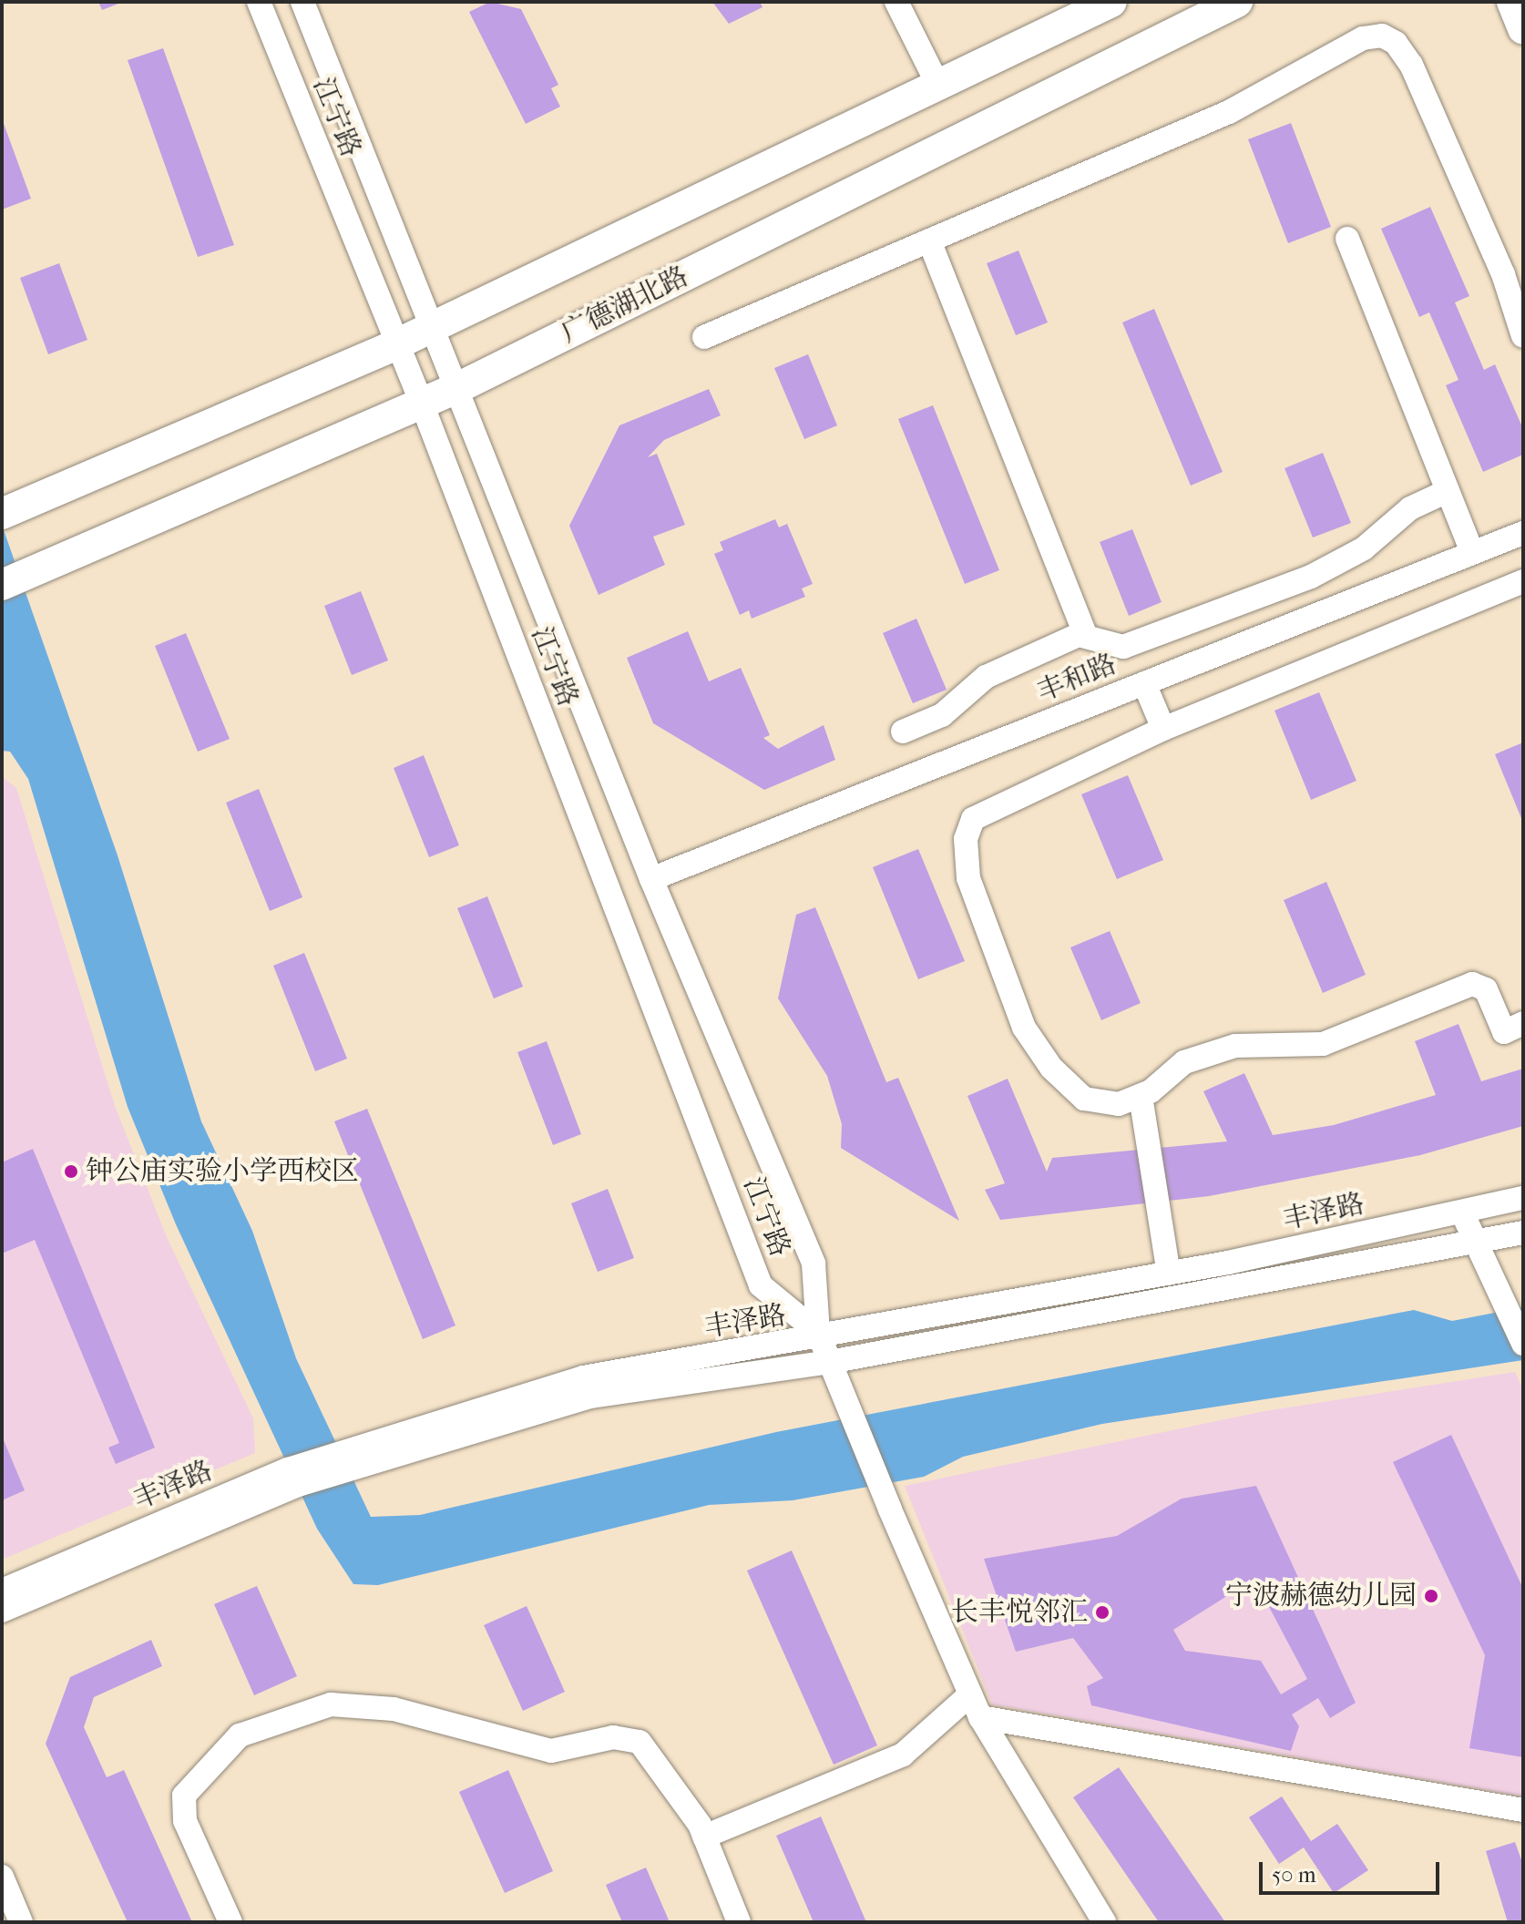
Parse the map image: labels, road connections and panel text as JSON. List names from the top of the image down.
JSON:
{
  "streets": {
    "main road": ["广德湖北路"],
    "street": ["江宁路", "丰和路", "丰泽路"]
  },
  "crossings": [
    ["江宁路", "广德湖北路"],
    ["江宁路", "丰和路"],
    ["江宁路", "丰泽路"]
  ],
  "places": ["钟公庙实验小学西校区", "宁波赫德幼儿园", "长丰悦邻汇"],
  "scale_bar": "50 m"
}
